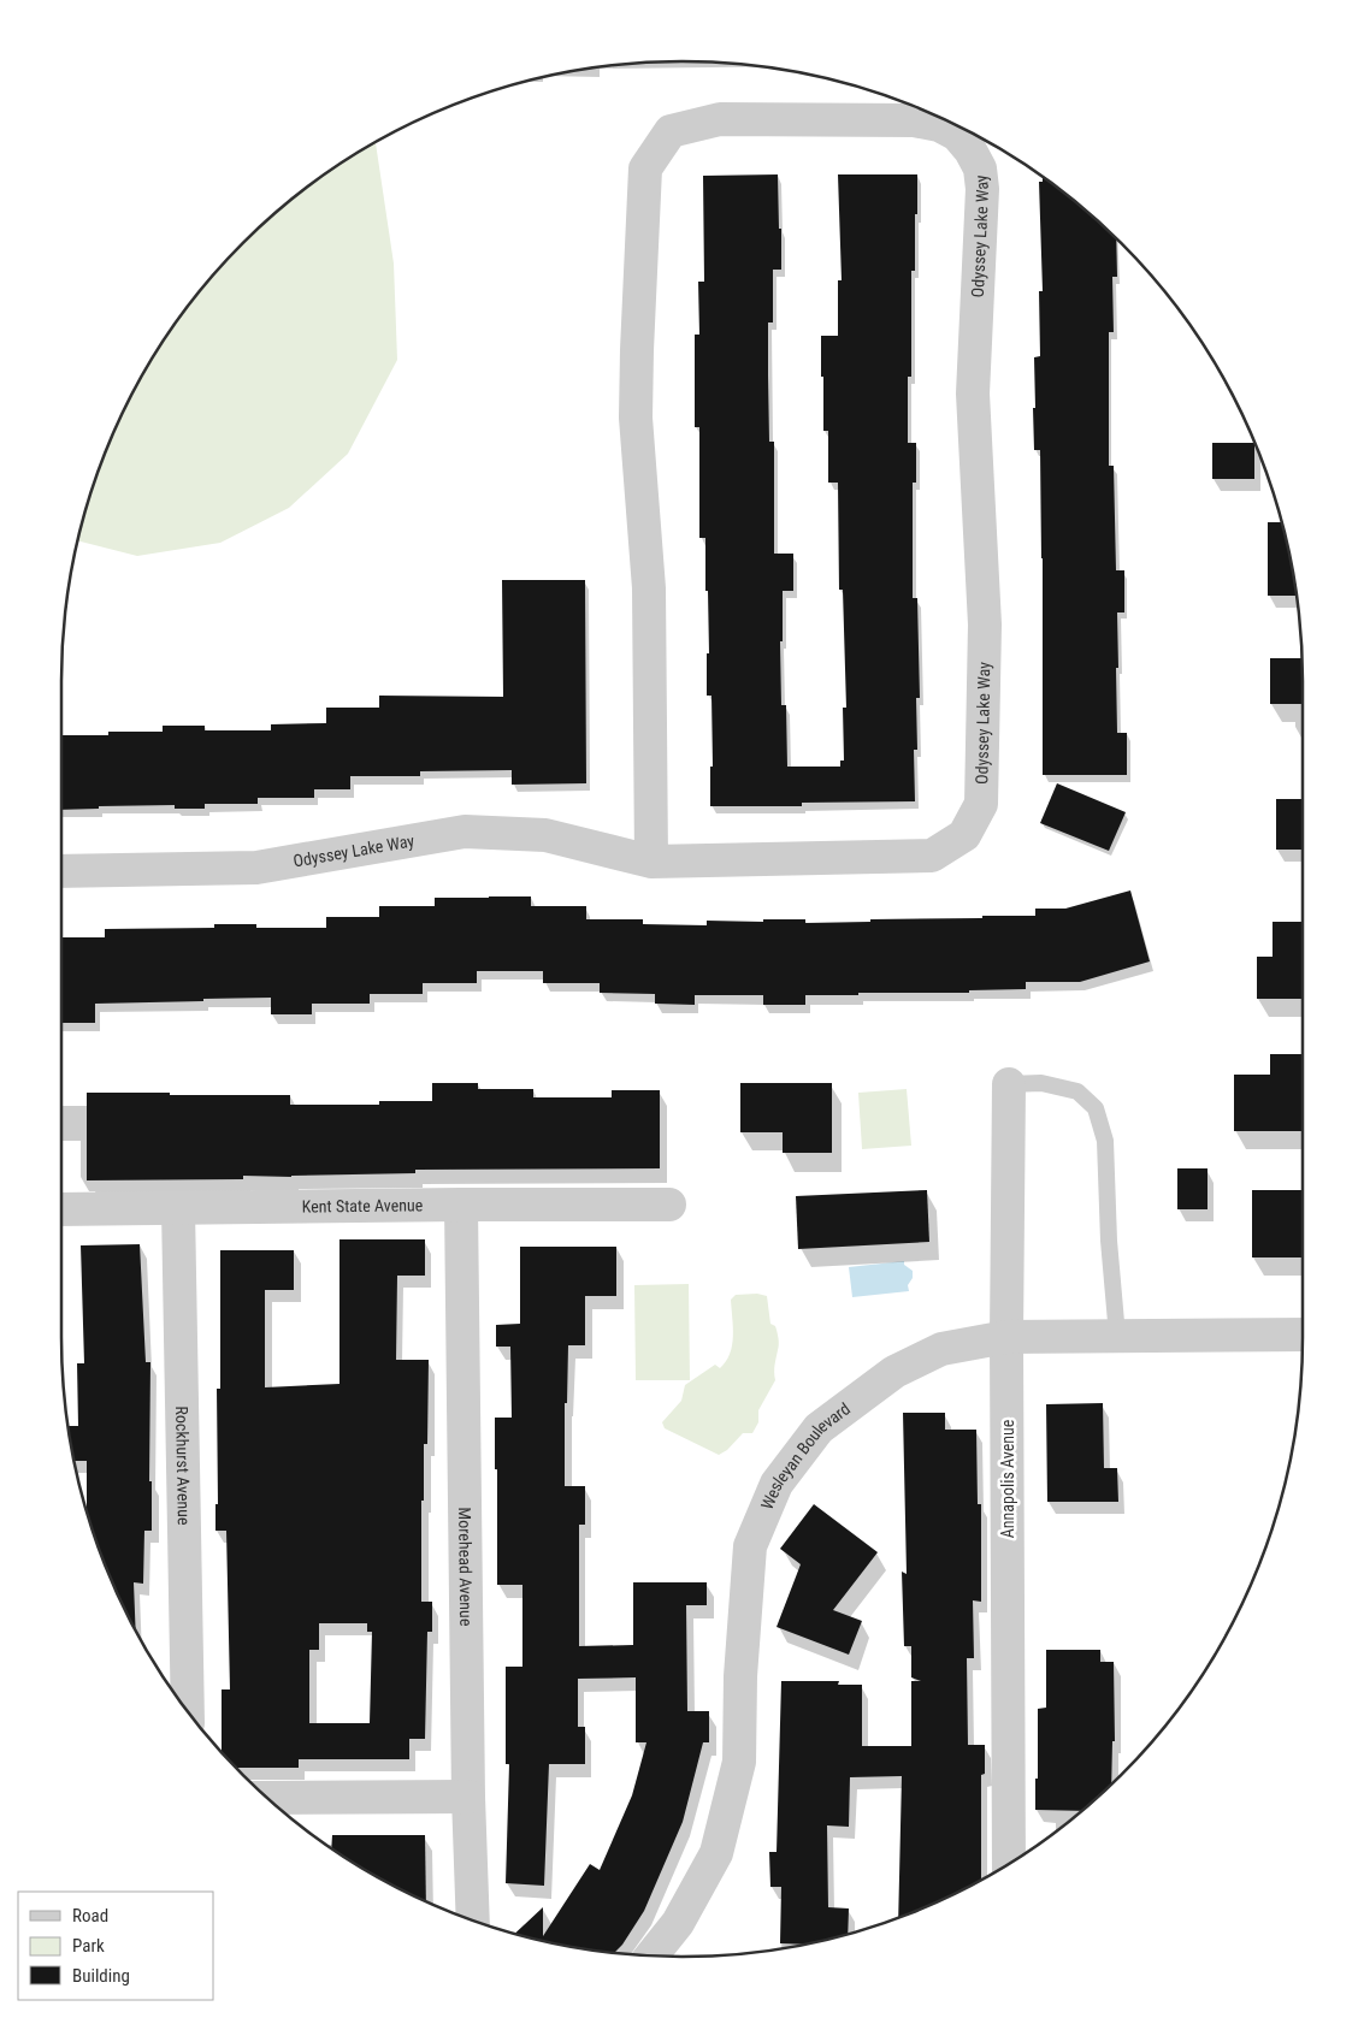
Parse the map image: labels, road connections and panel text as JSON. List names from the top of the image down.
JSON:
{
  "streets": {
    "street": [
      "Odyssey Lake Way",
      "Kent State Avenue",
      "Wesleyan Boulevard",
      "Rockhurst Avenue",
      "Annapolis Avenue",
      "Morehead Avenue"
    ]
  },
  "crossings": [
    ["Kent State Avenue", "Rockhurst Avenue"],
    ["Kent State Avenue", "Morehead Avenue"],
    ["Wesleyan Boulevard", "Annapolis Avenue"]
  ],
  "legend": ["Road", "Park", "Building"]
}
